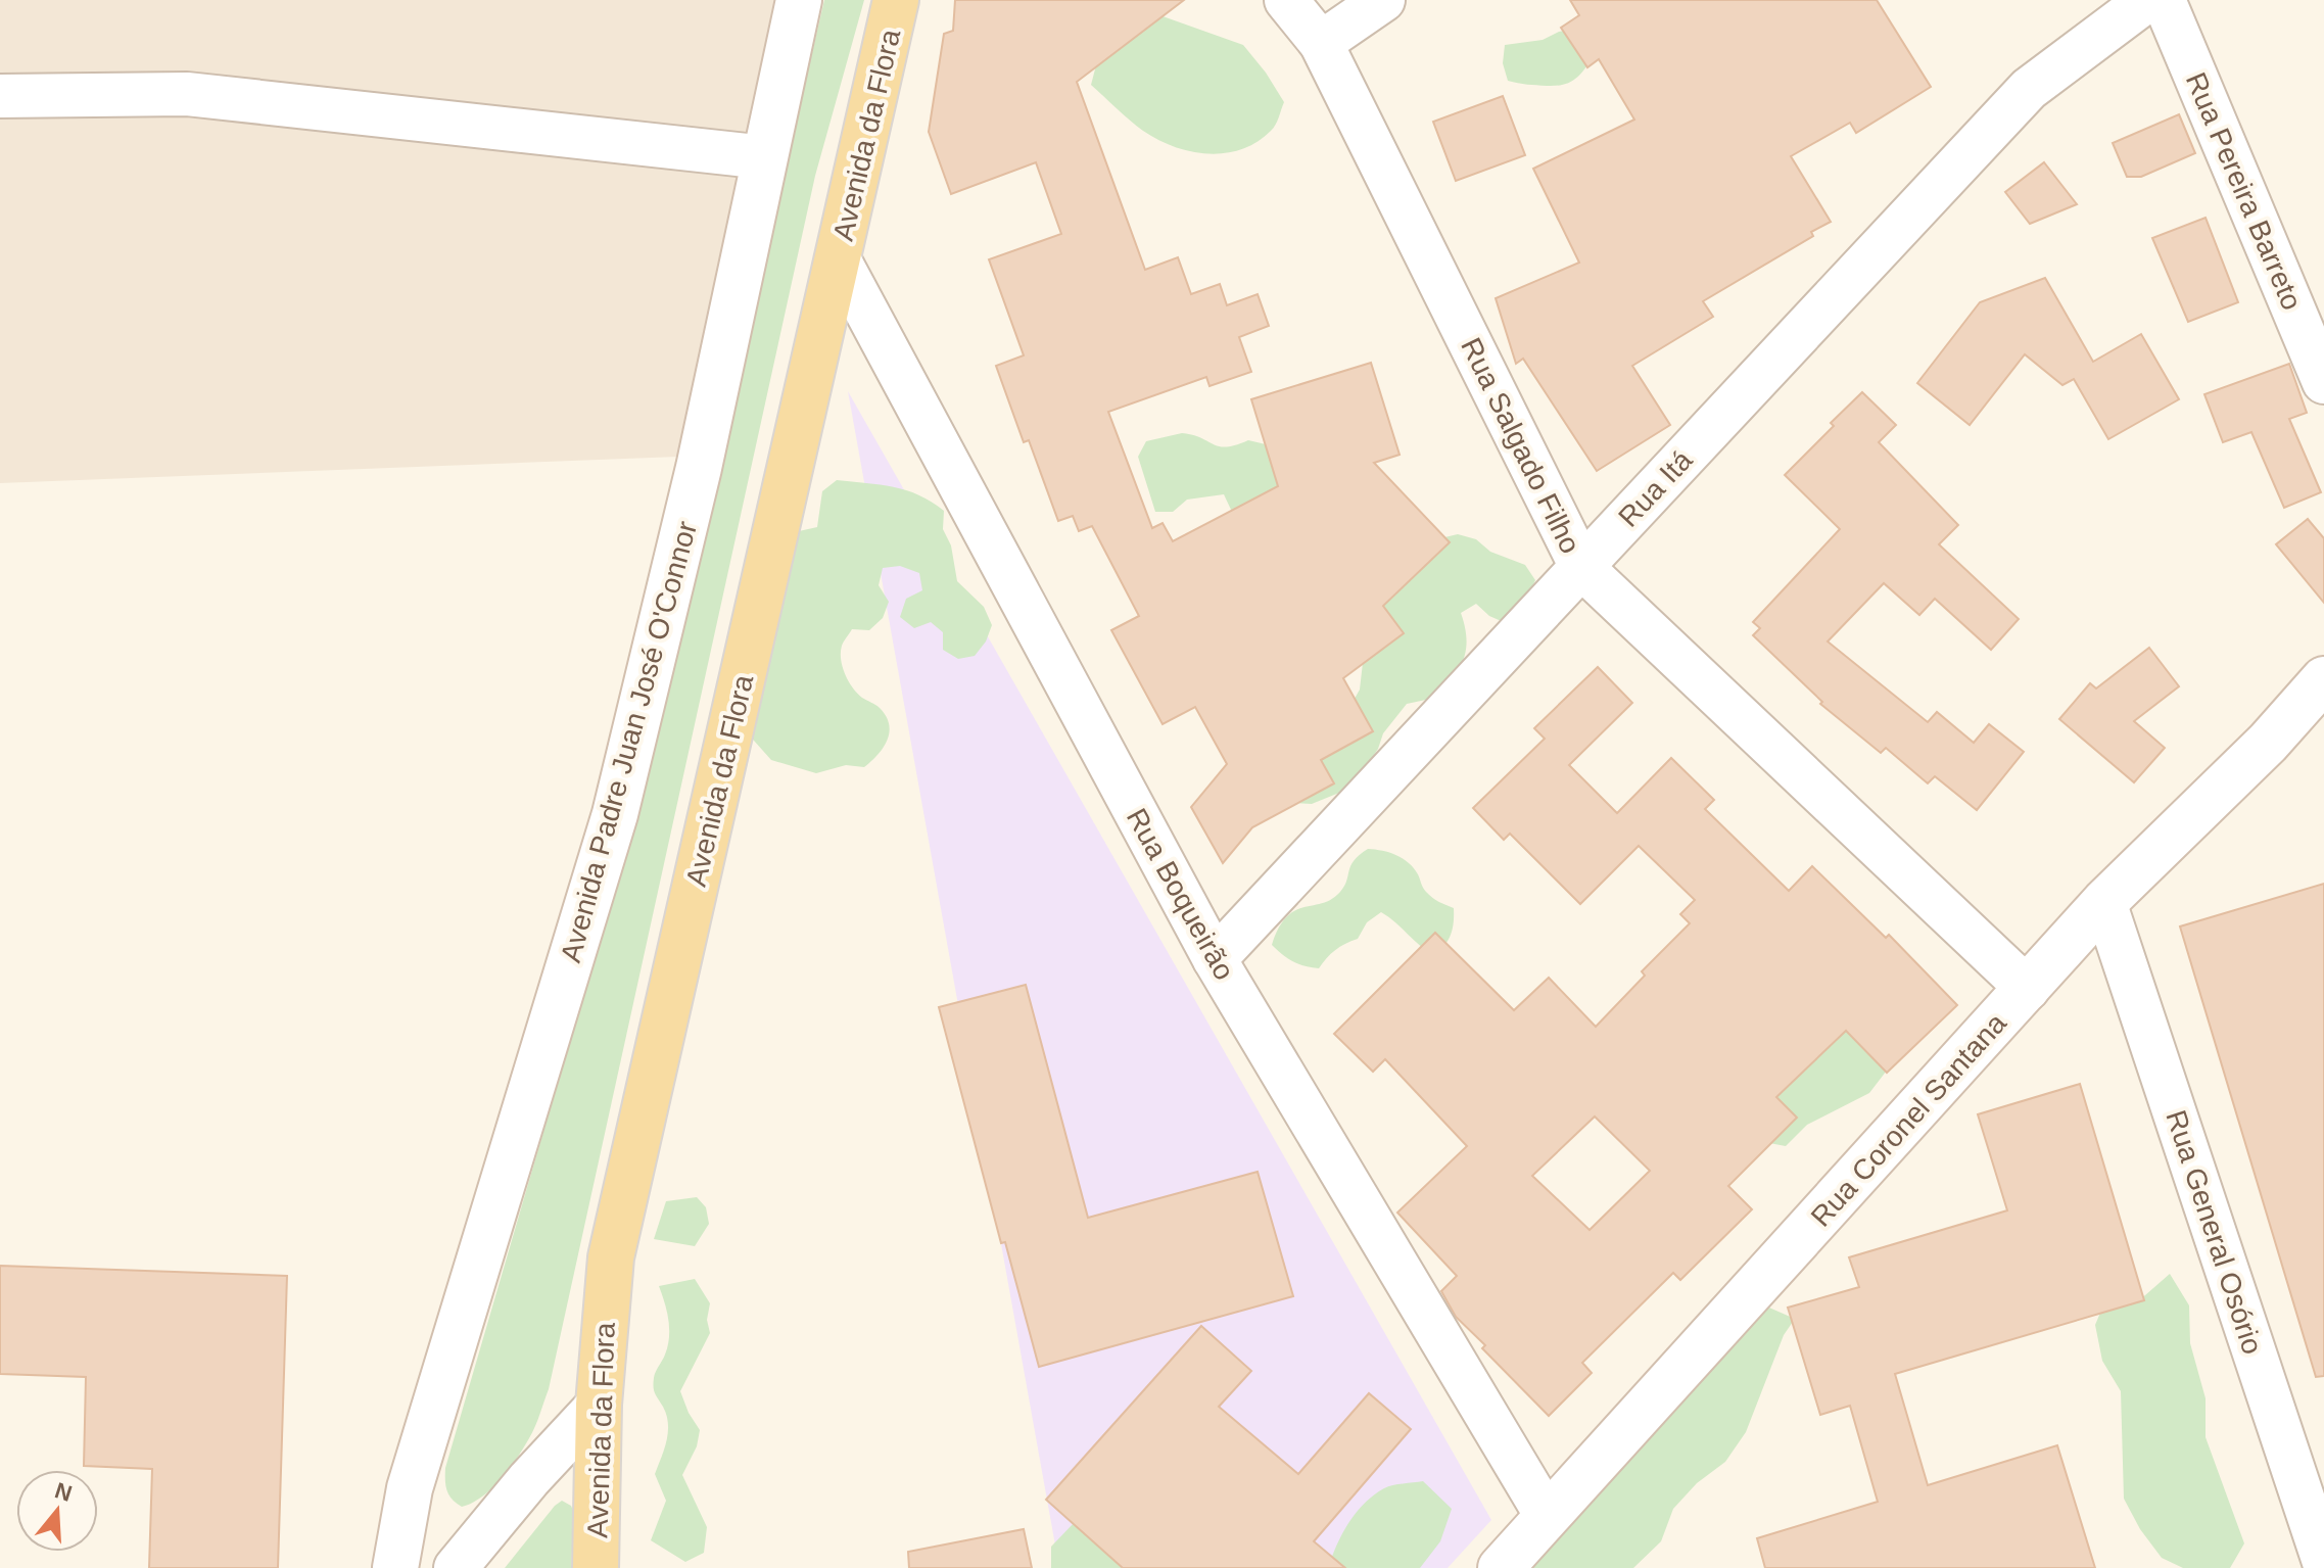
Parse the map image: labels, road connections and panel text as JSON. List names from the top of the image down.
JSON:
{
  "streets": {
    "main road": ["Avenida da Flora"],
    "street": [
      "Rua Pereira Barreto",
      "Rua Salgado Filho",
      "Rua Itá",
      "Avenida Padre Juan José O'Connor",
      "Rua Boqueirão",
      "Rua Coronel Santana",
      "Rua General Osório"
    ]
  },
  "crossings": [
    ["Avenida da Flora", "Rua Boqueirão"],
    ["Rua Salgado Filho", "Rua Itá"],
    ["Rua Salgado Filho", "Rua Coronel Santana"],
    ["Rua Itá", "Rua Boqueirão"],
    ["Rua Boqueirão", "Rua Coronel Santana"],
    ["Rua Coronel Santana", "Rua General Osório"]
  ],
  "north": "top"
}
